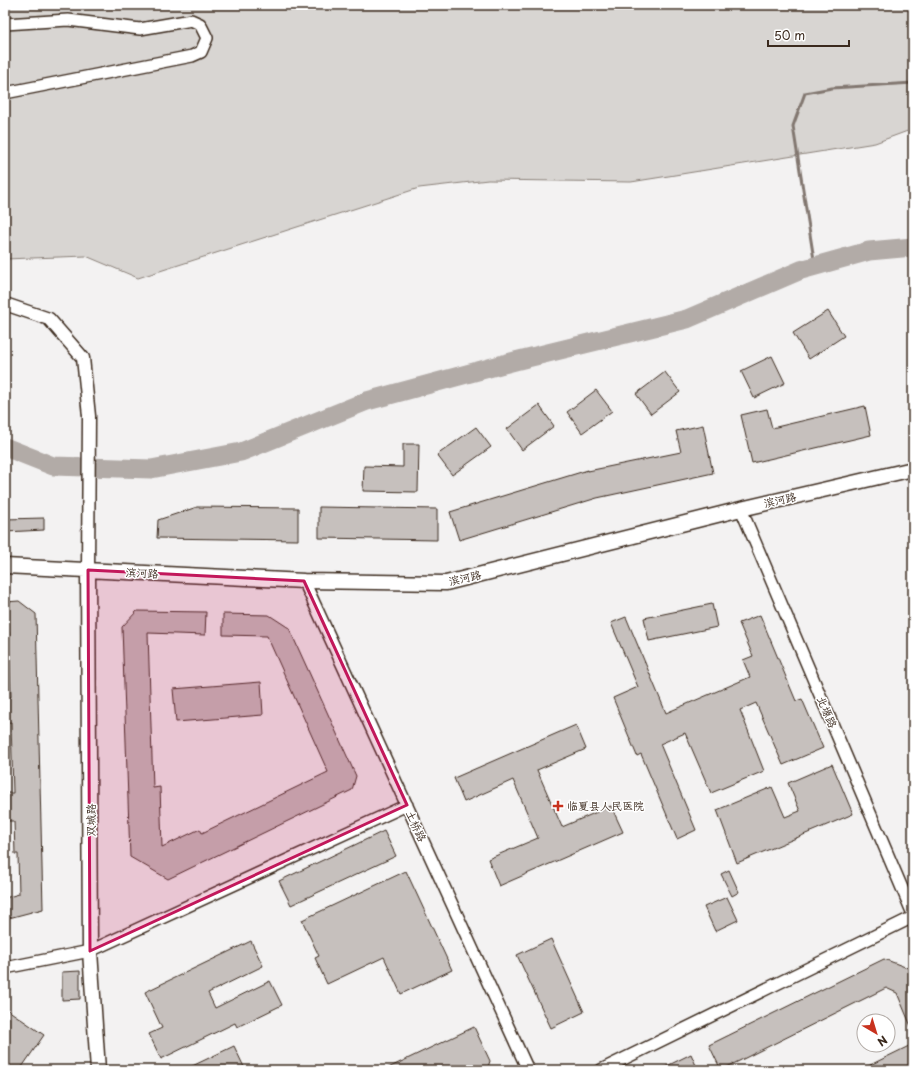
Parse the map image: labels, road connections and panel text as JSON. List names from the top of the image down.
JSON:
{
  "streets": {
    "main road": ["滨河路", "双城路"],
    "street": ["北塬路", "土桥路"]
  },
  "crossings": [
    ["滨河路", "北塬路"],
    ["滨河路", "双城路"],
    ["滨河路", "土桥路"]
  ],
  "places": {
    "health": ["临夏县人民医院"]
  },
  "scale_bar": "50 m",
  "north": "bottom right"
}
